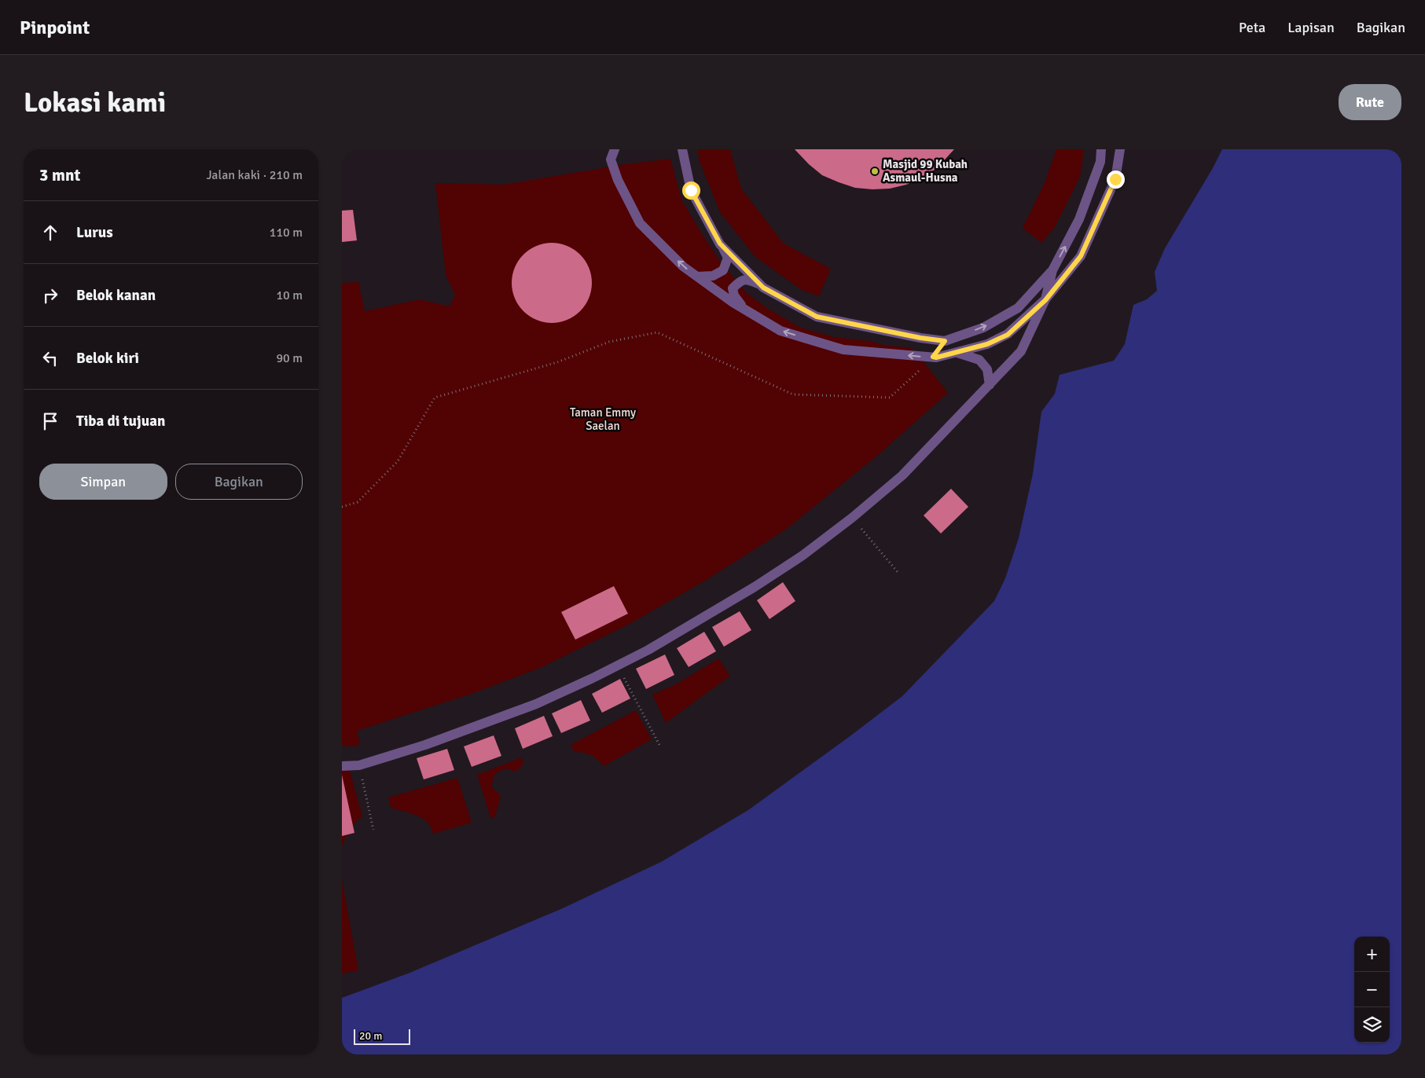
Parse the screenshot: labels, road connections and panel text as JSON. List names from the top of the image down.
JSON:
{
  "parks": ["Taman Emmy Saelan"],
  "places": ["Masjid 99 Kubah Asmaul-Husna"],
  "scale_bar": "20 m",
  "page": {
    "header": "Pinpoint",
    "nav": ["Peta", "Lapisan", "Bagikan"],
    "buttons": [
      "Rute",
      ["Simpan", "Bagikan"]
    ],
    "title": "Lokasi kami",
    "heading": ["3 mnt", "Jalan kaki · 210 m"],
    "list": [
      ["Lurus", "110 m"],
      ["Belok kanan", "10 m"],
      ["Belok kiri", "90 m"],
      "Tiba di tujuan"
    ],
    "map_buttons": ["+", "−"],
    "scale": "20 m"
  }
}
